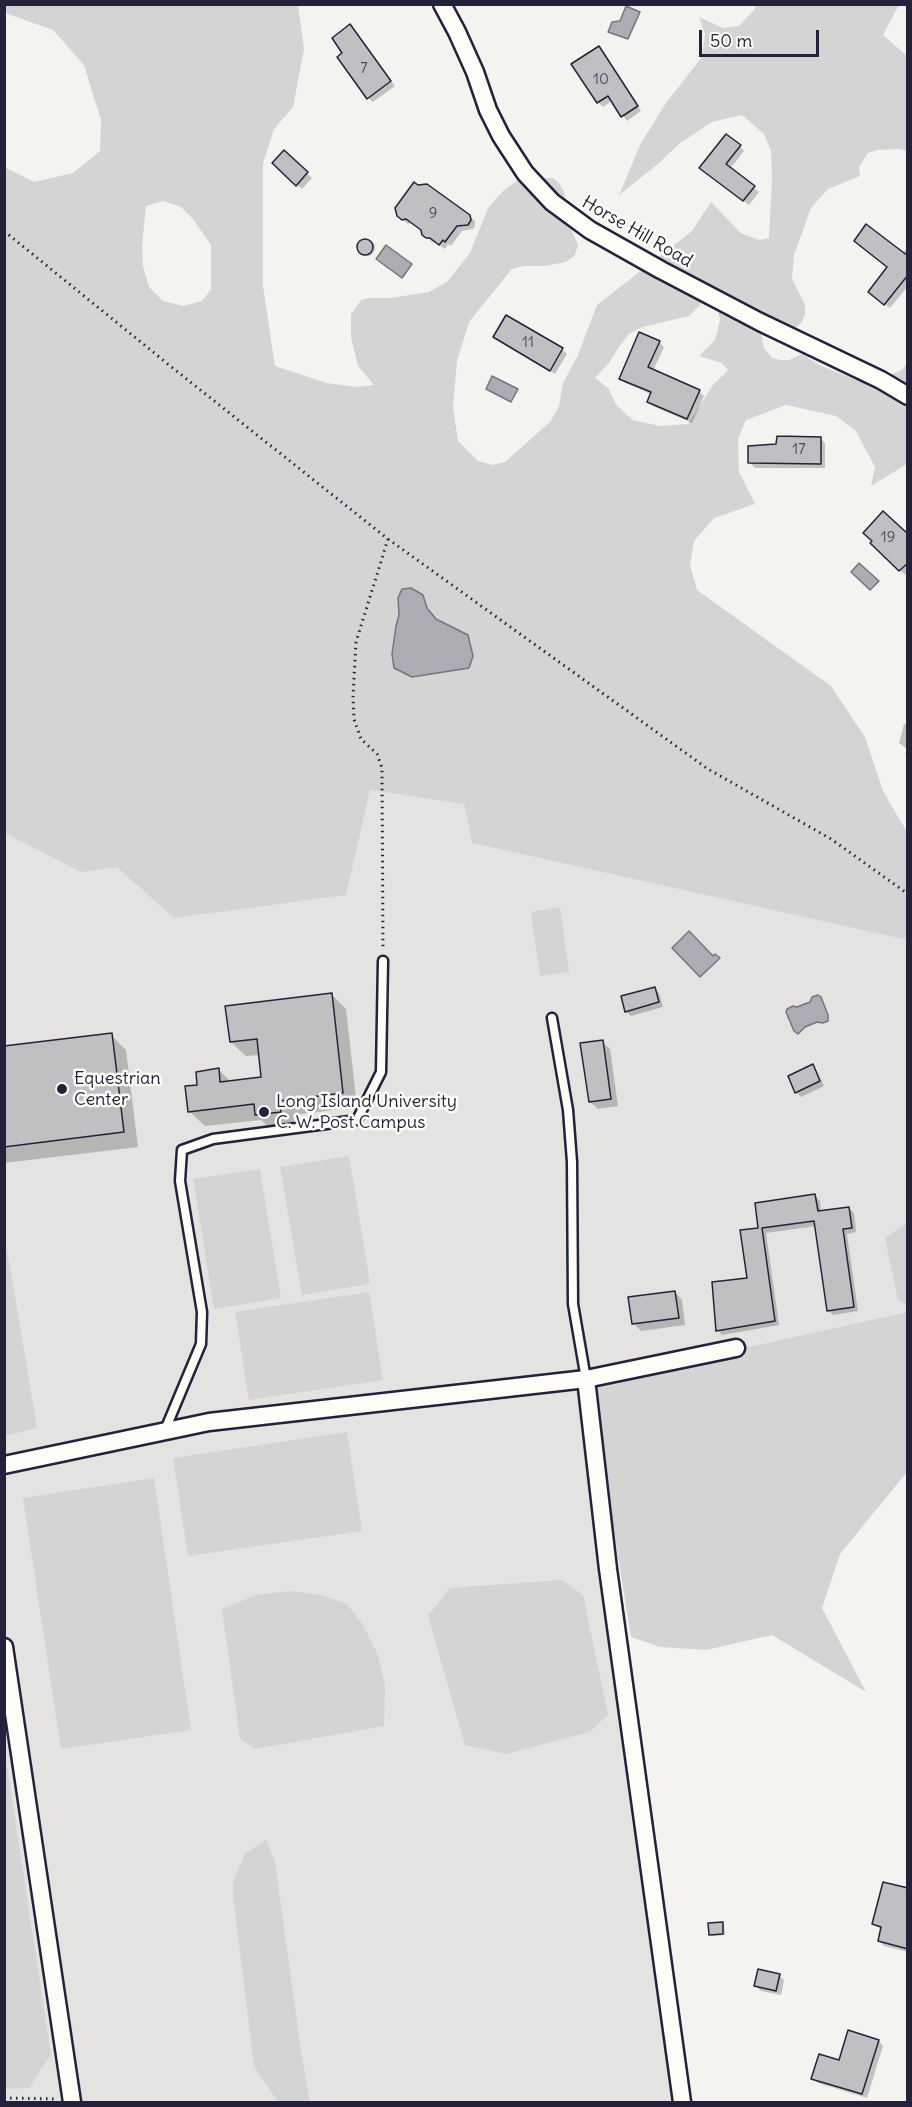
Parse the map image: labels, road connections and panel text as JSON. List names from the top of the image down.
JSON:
{
  "streets": {
    "street": ["Horse Hill Road"]
  },
  "places": ["Equestrian Center", "Long Island University C. W. Post Campus"],
  "house_numbers": [
    "7",
    "10",
    "9",
    "11",
    "17",
    "19"
  ],
  "scale_bar": "50 m"
}
